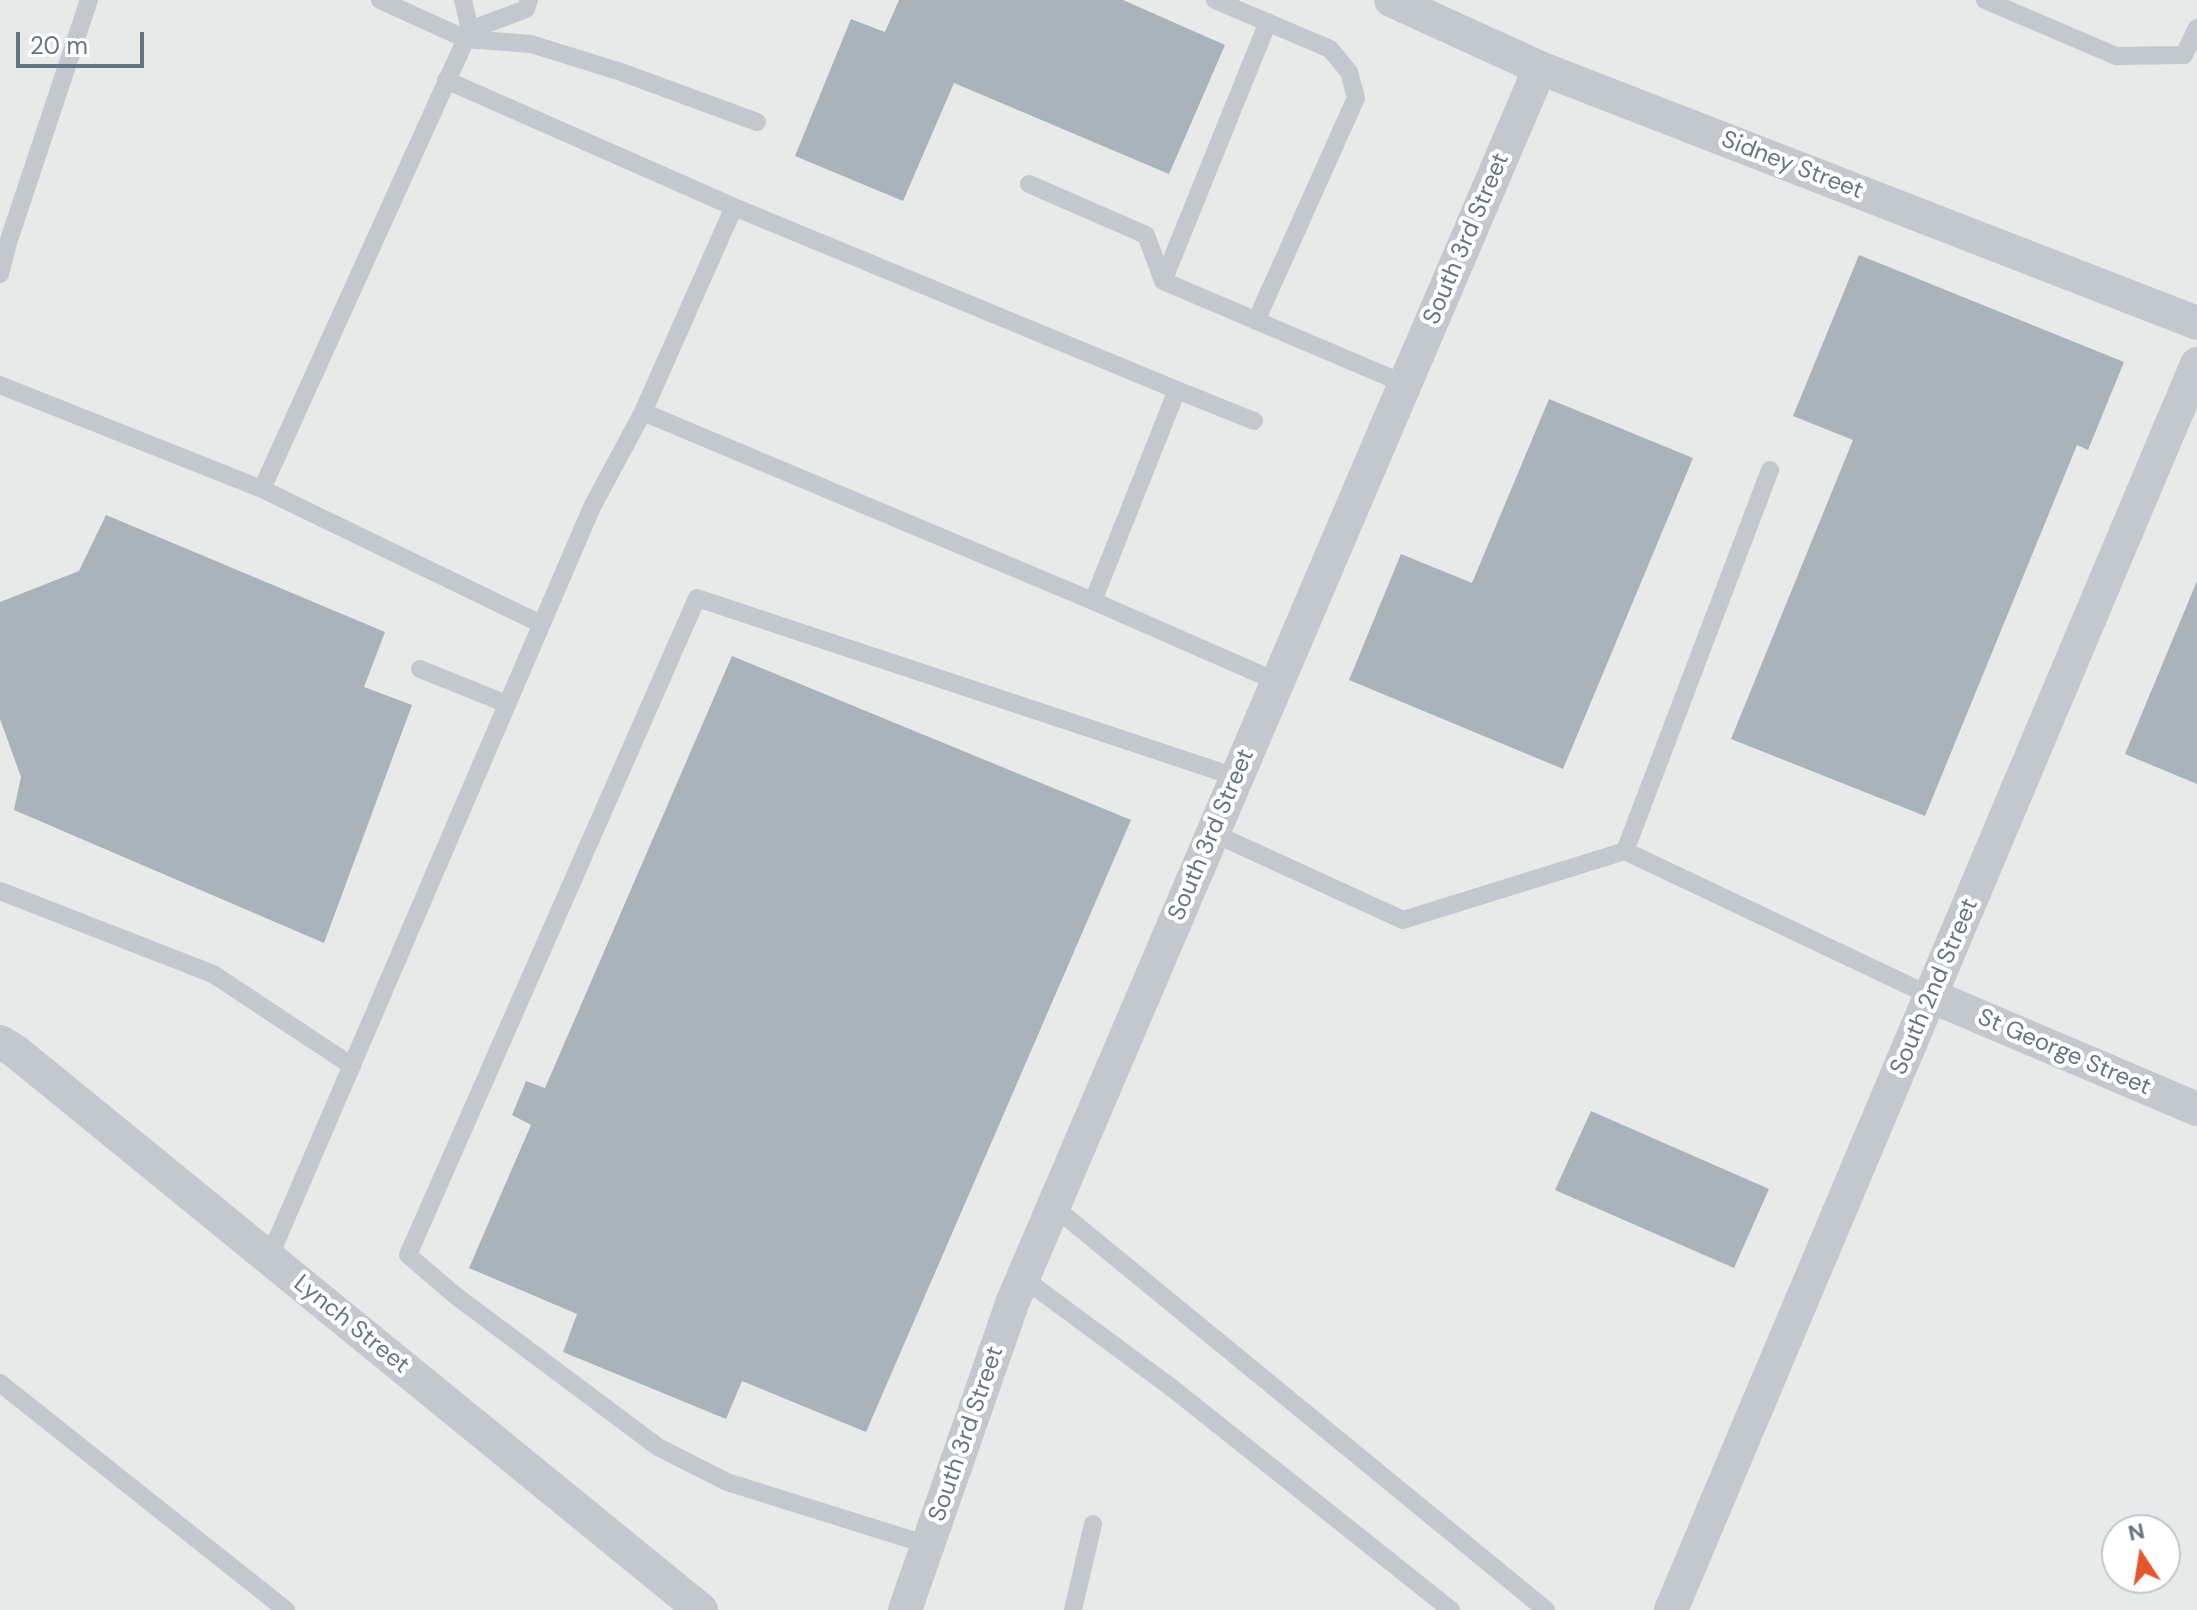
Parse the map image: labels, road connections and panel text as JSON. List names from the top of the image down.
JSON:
{
  "streets": {
    "street": [
      "Sidney Street",
      "South 3rd Street",
      "South 2nd Street",
      "St George Street",
      "Lynch Street"
    ]
  },
  "crossings": [
    ["Sidney Street", "South 3rd Street"],
    ["South 2nd Street", "St George Street"]
  ],
  "scale_bar": "20 m",
  "north": "top"
}
